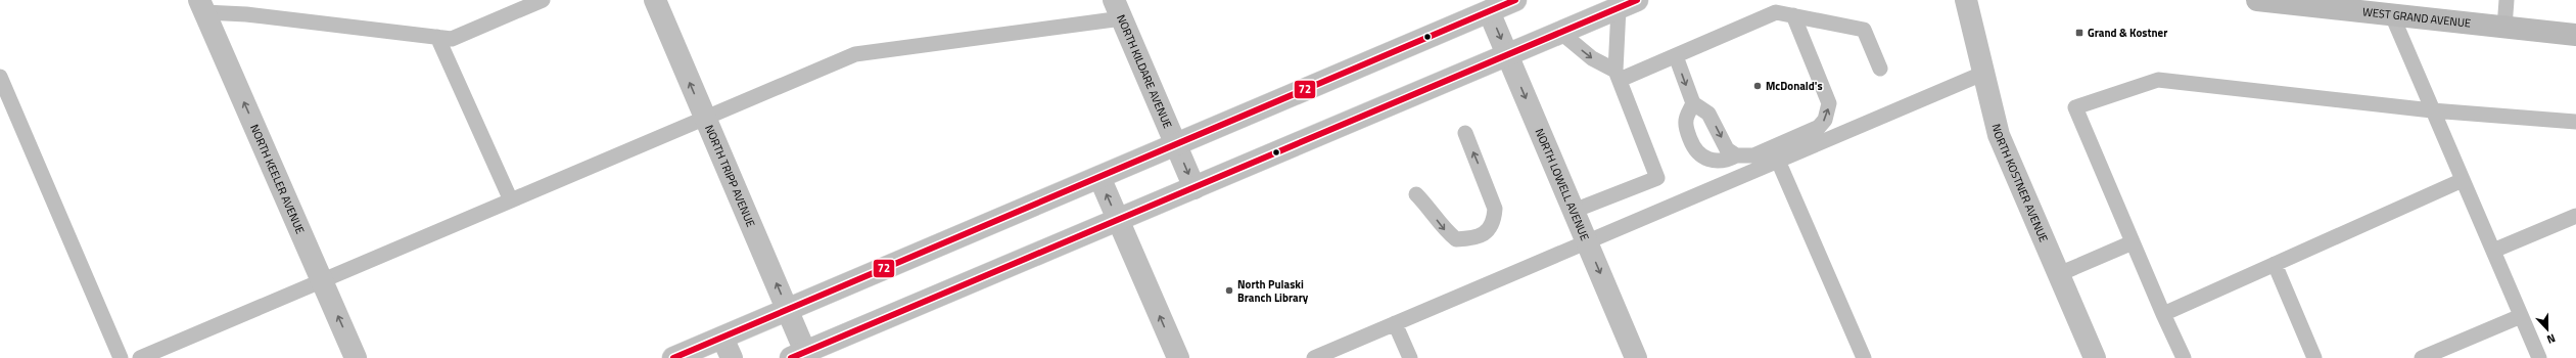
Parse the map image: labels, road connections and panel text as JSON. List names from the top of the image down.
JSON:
{
  "streets": {
    "main road": ["WEST GRAND AVENUE"],
    "street": [
      "NORTH KILDARE AVENUE",
      "NORTH TRIPP AVENUE",
      "NORTH KEELER AVENUE",
      "NORTH KOSTNER AVENUE",
      "NORTH LOWELL AVENUE"
    ]
  },
  "one_way": ["NORTH TRIPP AVENUE", "NORTH KEELER AVENUE", "NORTH LOWELL AVENUE"],
  "places": {
    "transit": ["Grand & Kostner"],
    "other": ["McDonald's", "North Pulaski Branch Library"]
  },
  "lines": ["transit line 72"],
  "north": "bottom"
}
